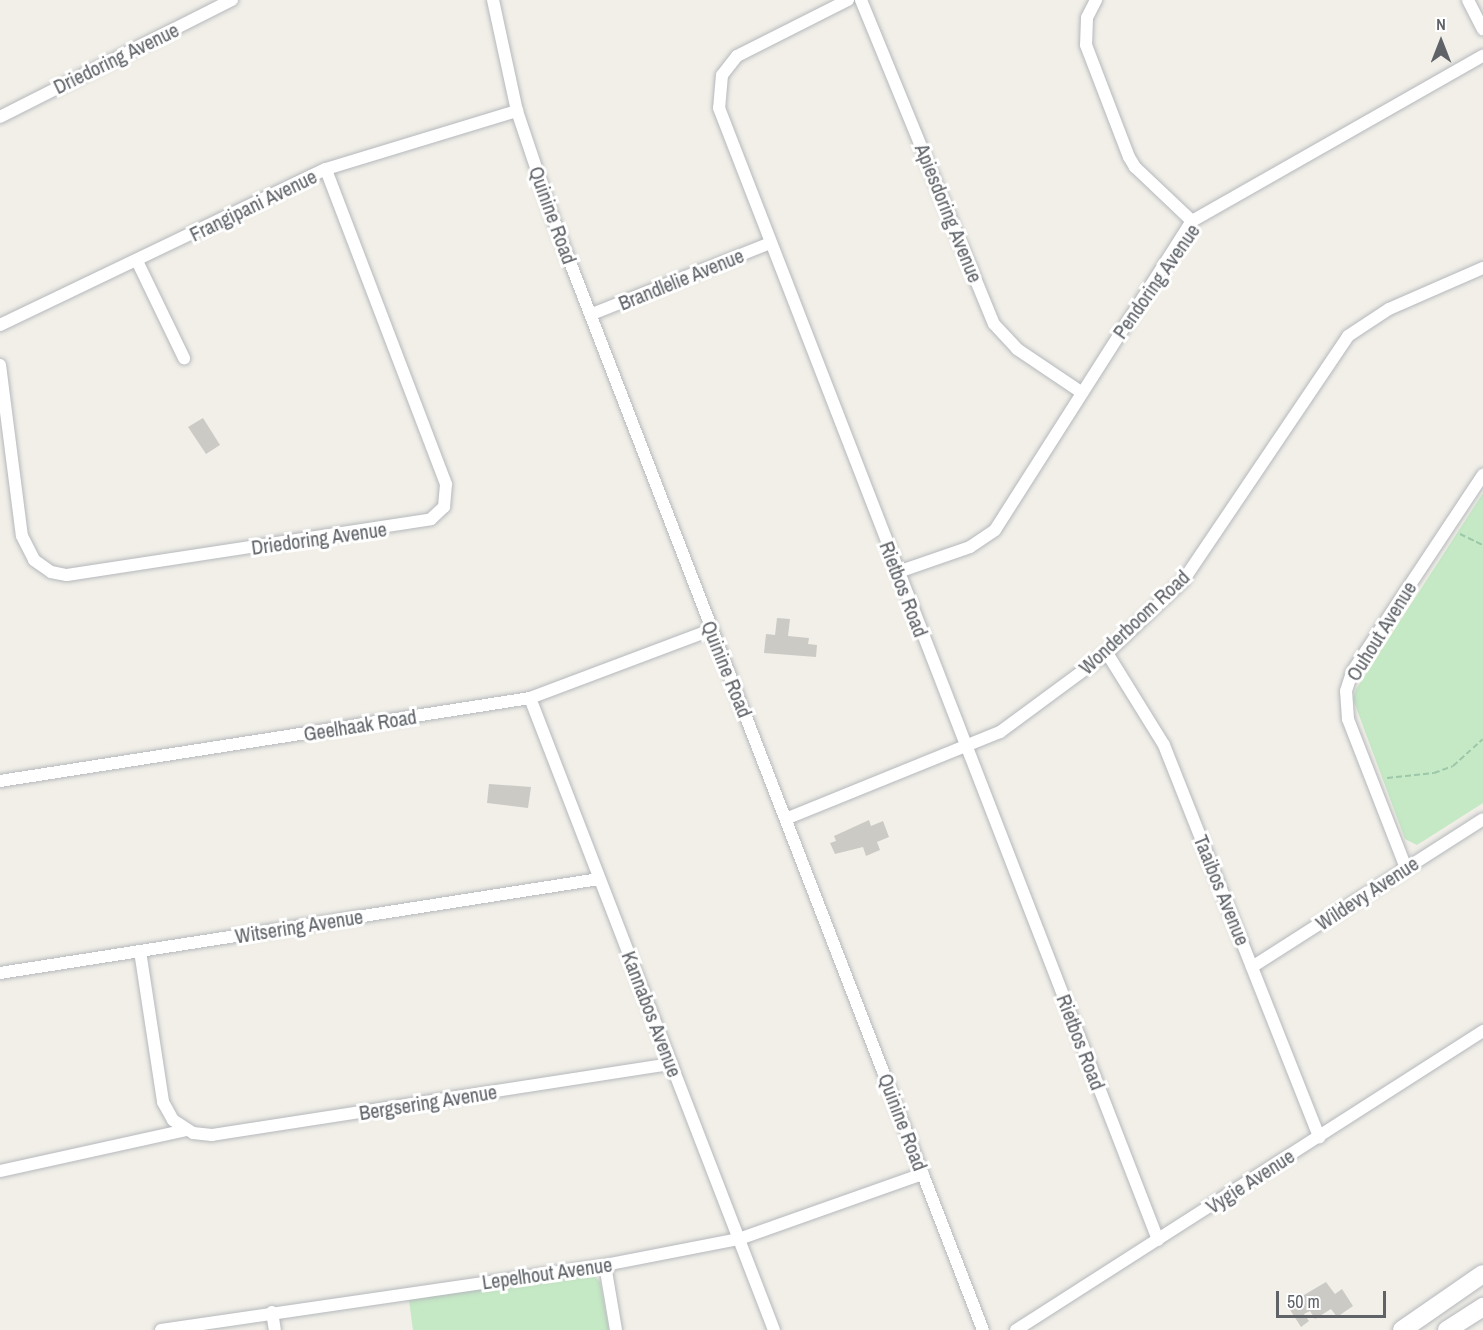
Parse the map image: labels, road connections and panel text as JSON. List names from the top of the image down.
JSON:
{
  "streets": {
    "street": [
      "Driedoring Avenue",
      "Frangipani Avenue",
      "Apiesdoring Avenue",
      "Quinine Road",
      "Brandlelie Avenue",
      "Pendoring Avenue",
      "Rietbos Road",
      "Wonderboom Road",
      "Ouhout Avenue",
      "Geelhaak Road",
      "Taaibos Avenue",
      "Wildevy Avenue",
      "Witsering Avenue",
      "Kannabos Avenue",
      "Bergsering Avenue",
      "Vygie Avenue",
      "Lepelhout Avenue"
    ]
  },
  "crossings": [
    ["Driedoring Avenue", "Frangipani Avenue"],
    ["Frangipani Avenue", "Quinine Road"],
    ["Apiesdoring Avenue", "Pendoring Avenue"],
    ["Quinine Road", "Brandlelie Avenue"],
    ["Quinine Road", "Wonderboom Road"],
    ["Quinine Road", "Geelhaak Road"],
    ["Quinine Road", "Lepelhout Avenue"],
    ["Brandlelie Avenue", "Rietbos Road"],
    ["Pendoring Avenue", "Rietbos Road"],
    ["Rietbos Road", "Wonderboom Road"],
    ["Rietbos Road", "Vygie Avenue"],
    ["Wonderboom Road", "Taaibos Avenue"],
    ["Ouhout Avenue", "Wildevy Avenue"],
    ["Geelhaak Road", "Kannabos Avenue"],
    ["Taaibos Avenue", "Wildevy Avenue"],
    ["Taaibos Avenue", "Vygie Avenue"],
    ["Witsering Avenue", "Kannabos Avenue"],
    ["Kannabos Avenue", "Bergsering Avenue"],
    ["Kannabos Avenue", "Lepelhout Avenue"]
  ],
  "scale_bar": "50 m",
  "north": "top"
}
